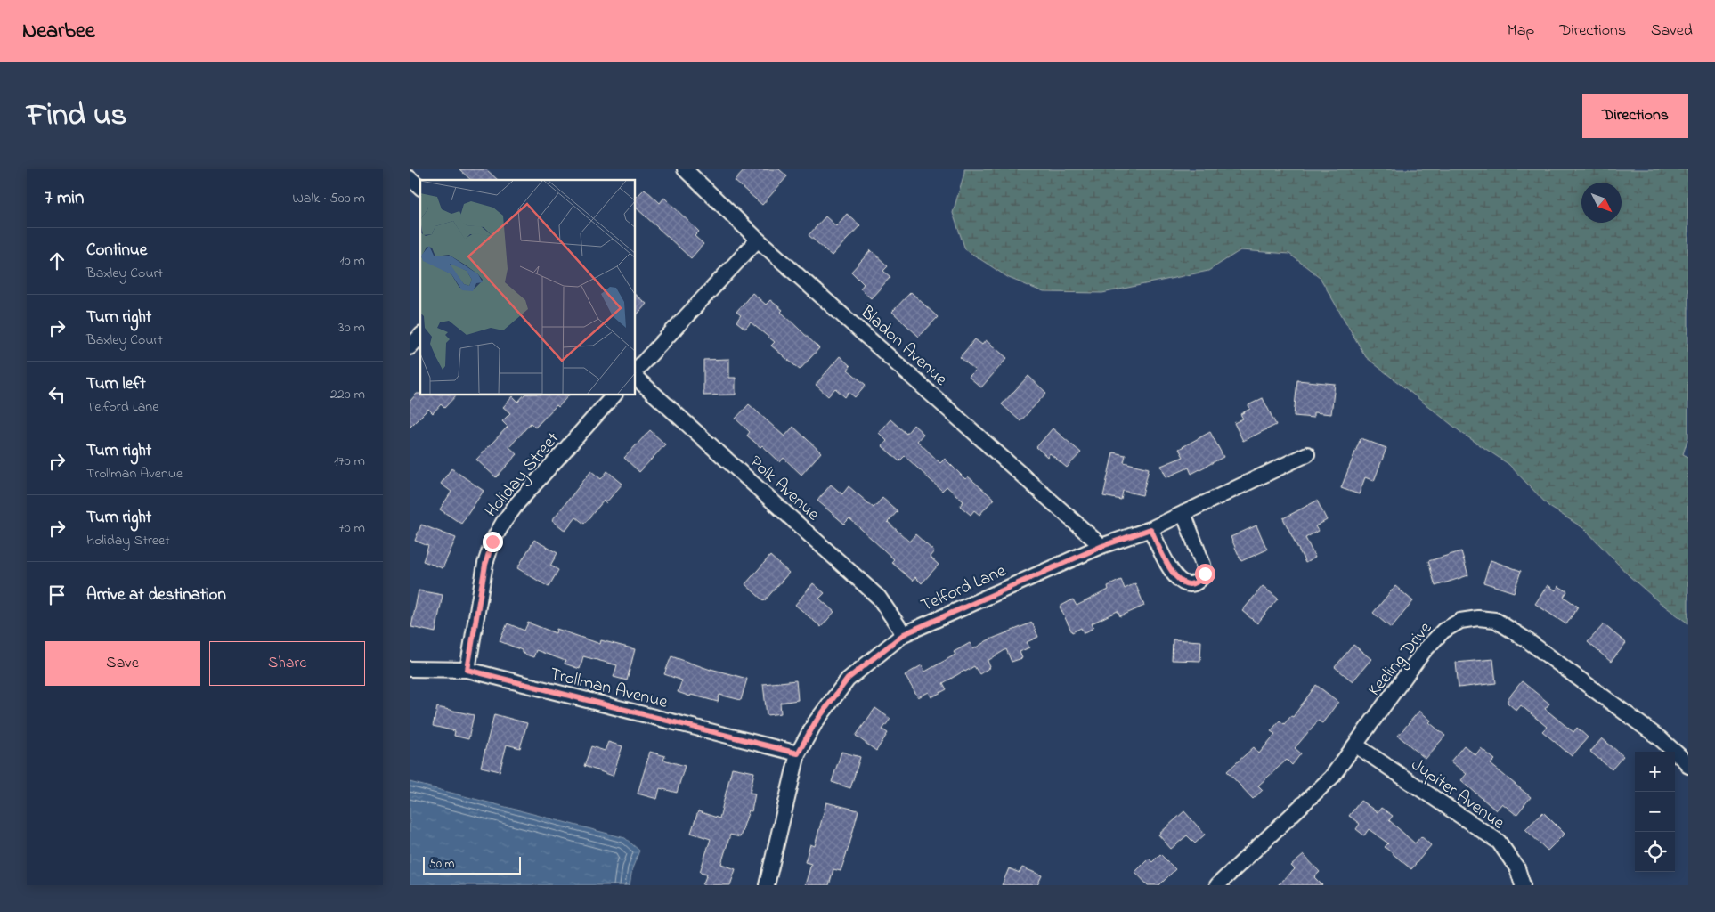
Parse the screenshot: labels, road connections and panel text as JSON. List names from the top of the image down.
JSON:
{
  "streets": {
    "street": [
      "Bladon Avenue",
      "Holiday Street",
      "Polk Avenue",
      "Telford Lane",
      "Keeling Drive",
      "Trollman Avenue",
      "Jupiter Avenue"
    ]
  },
  "crossings": [
    ["Bladon Avenue", "Telford Lane"],
    ["Holiday Street", "Trollman Avenue"],
    ["Polk Avenue", "Telford Lane"],
    ["Telford Lane", "Trollman Avenue"],
    ["Keeling Drive", "Jupiter Avenue"]
  ],
  "scale_bar": "50 m",
  "north": "bottom right",
  "page": {
    "header": "Nearbee",
    "nav": ["Map", "Directions", "Saved"],
    "title": "Find us",
    "buttons": [
      "Directions",
      ["Save", "Share"]
    ],
    "heading": ["7 min", "Walk · 500 m"],
    "list": [
      ["Continue", "Baxley Court", "10 m"],
      ["Turn right", "Baxley Court", "30 m"],
      ["Turn left", "Telford Lane", "220 m"],
      ["Turn right", "Trollman Avenue", "170 m"],
      ["Turn right", "Holiday Street", "70 m"],
      "Arrive at destination"
    ],
    "map_buttons": ["+", "−"],
    "scale": "50 m"
  }
}
